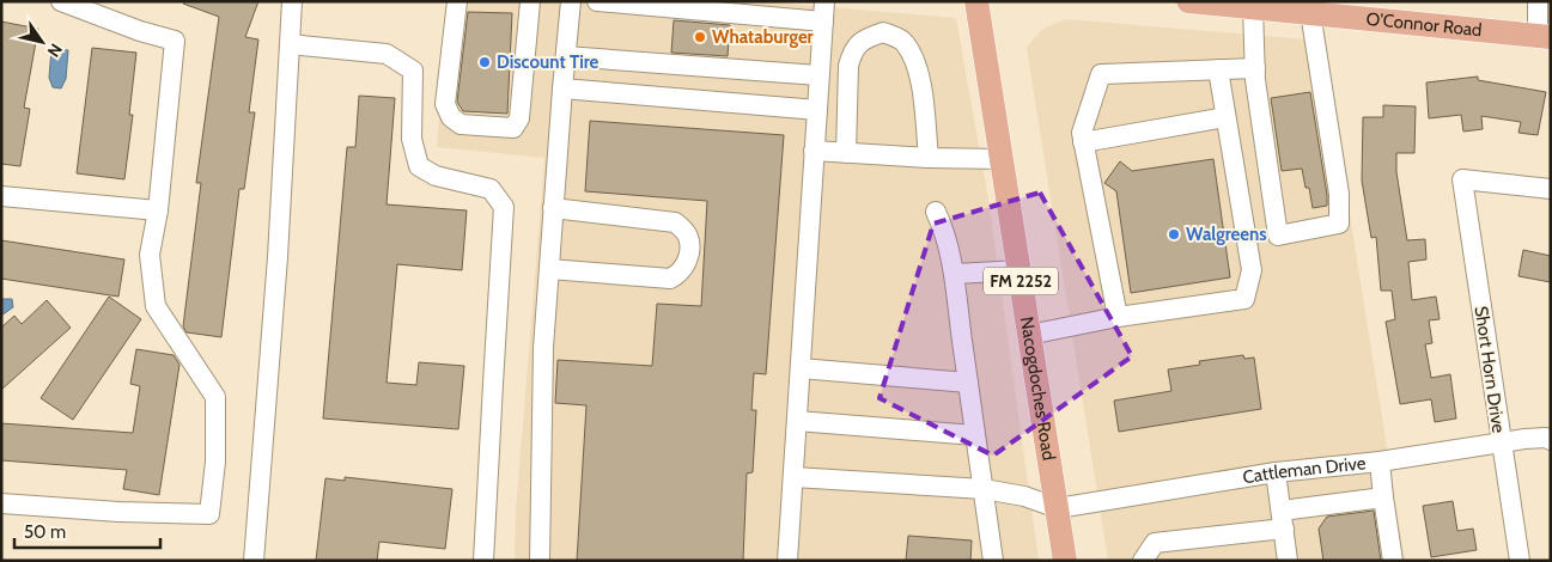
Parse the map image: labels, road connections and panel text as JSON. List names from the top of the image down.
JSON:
{
  "streets": {
    "main road": ["O'Connor Road", "FM 2252", "Nacogdoches Road"],
    "street": ["Short Horn Drive", "Cattleman Drive"]
  },
  "crossings": [
    ["Short Horn Drive", "Cattleman Drive"],
    ["Nacogdoches Road", "Cattleman Drive"]
  ],
  "places": ["Whataburger", "Discount Tire", "Walgreens"],
  "scale_bar": "50 m",
  "north": "bottom right"
}
